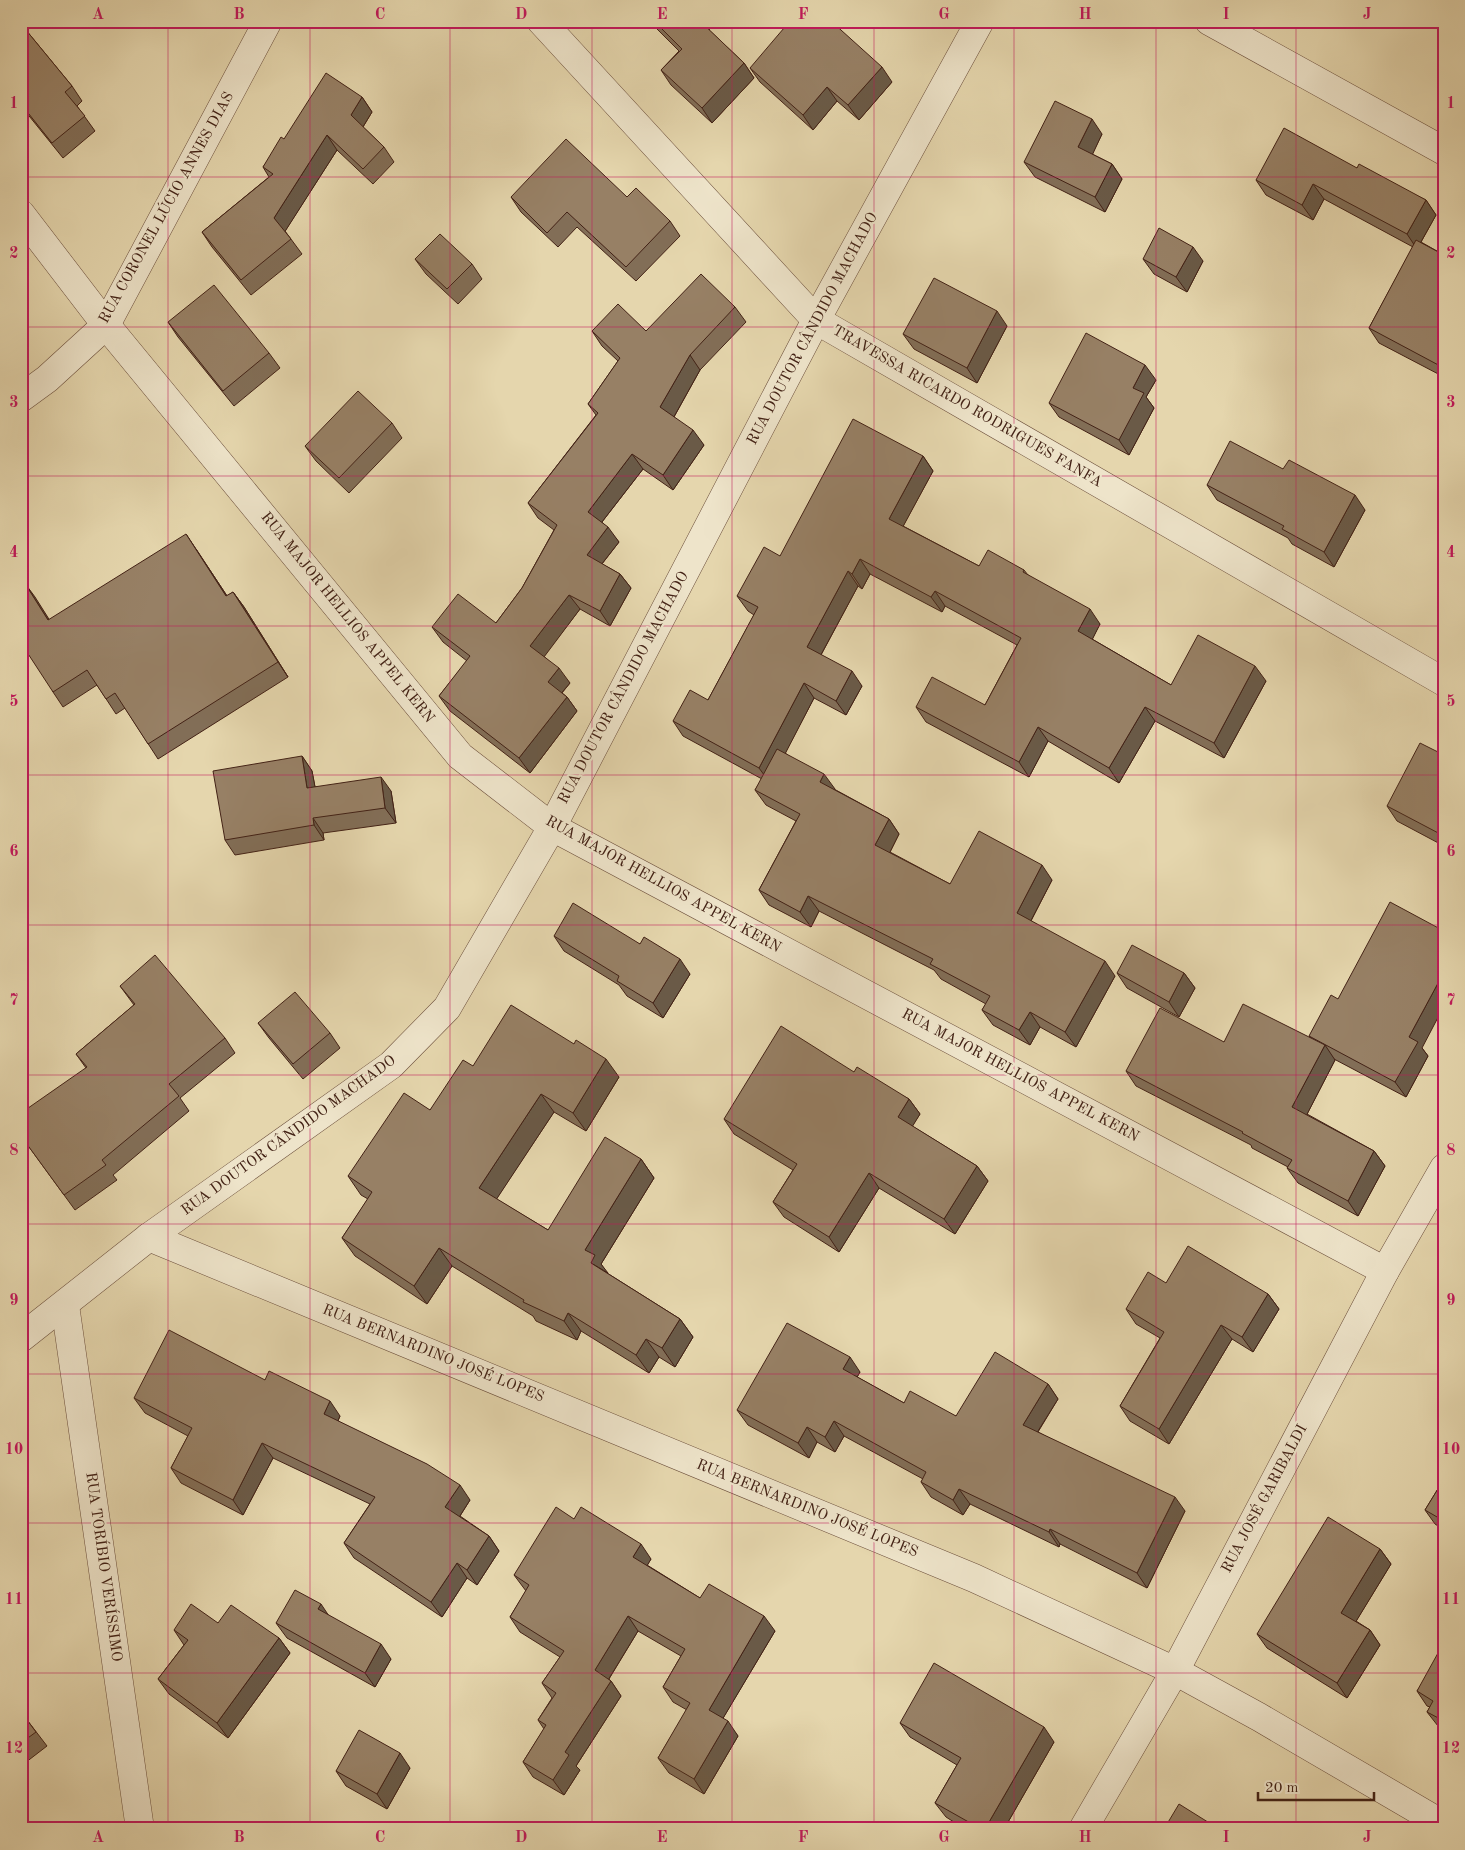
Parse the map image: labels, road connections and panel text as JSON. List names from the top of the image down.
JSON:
{
  "streets": {
    "street": [
      "RUA CORONEL LÚCIO ANNES DIAS",
      "RUA DOUTOR CÂNDIDO MACHADO",
      "TRAVESSA RICARDO RODRIGUES FANFA",
      "RUA MAJOR HELLIOS APPEL KERN",
      "RUA BERNARDINO JOSÉ LOPES",
      "RUA JOSÉ GARIBALDI",
      "RUA TORÍBIO VERÍSSIMO"
    ]
  },
  "crossings": [
    ["RUA CORONEL LÚCIO ANNES DIAS", "RUA MAJOR HELLIOS APPEL KERN"],
    ["RUA DOUTOR CÂNDIDO MACHADO", "TRAVESSA RICARDO RODRIGUES FANFA"],
    ["RUA DOUTOR CÂNDIDO MACHADO", "RUA MAJOR HELLIOS APPEL KERN"],
    ["RUA DOUTOR CÂNDIDO MACHADO", "RUA BERNARDINO JOSÉ LOPES"],
    ["RUA DOUTOR CÂNDIDO MACHADO", "RUA TORÍBIO VERÍSSIMO"],
    ["RUA MAJOR HELLIOS APPEL KERN", "RUA JOSÉ GARIBALDI"],
    ["RUA BERNARDINO JOSÉ LOPES", "RUA JOSÉ GARIBALDI"]
  ],
  "scale_bar": "20 m",
  "grid": {
    "columns": [
      "A",
      "B",
      "C",
      "D",
      "E",
      "F",
      "G",
      "H",
      "I",
      "J"
    ],
    "rows": [
      "1",
      "2",
      "3",
      "4",
      "5",
      "6",
      "7",
      "8",
      "9",
      "10",
      "11",
      "12"
    ]
  }
}
